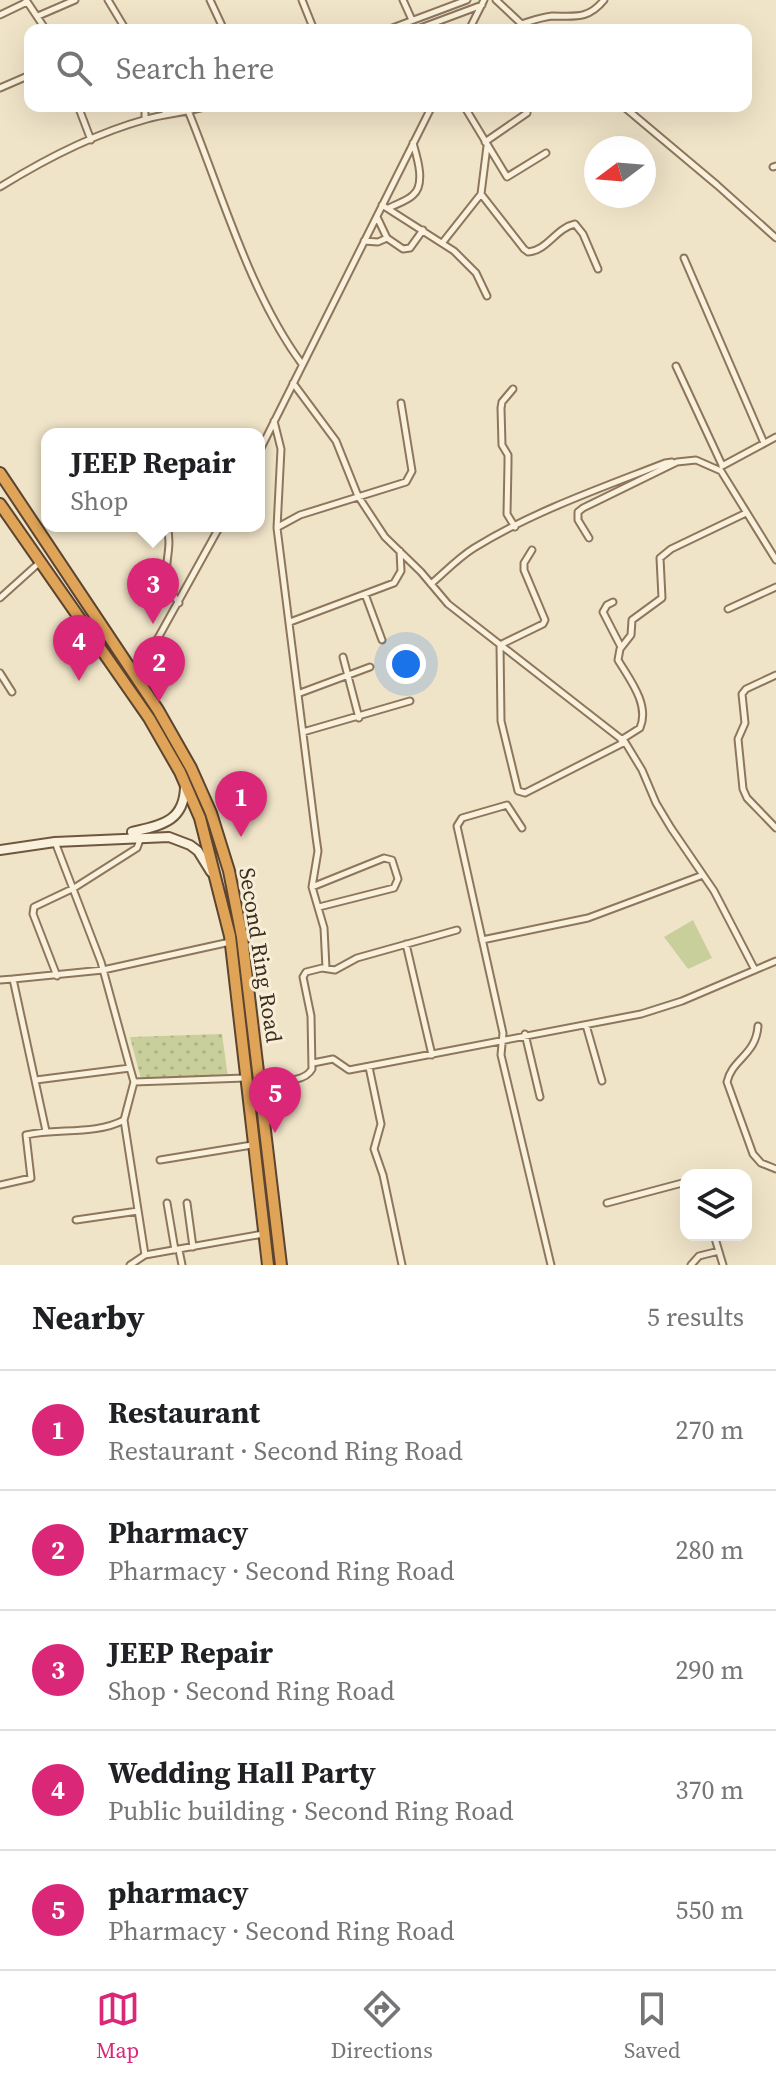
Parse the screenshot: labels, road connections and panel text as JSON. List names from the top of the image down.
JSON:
{
  "streets": {
    "highway": ["Second Ring Road"]
  },
  "north": "left",
  "page": {
    "search": "Search here",
    "popup": ["JEEP Repair", "Shop"],
    "pins": [
      "3",
      "4",
      "2",
      "1",
      "5"
    ],
    "heading": ["Nearby", "5 results"],
    "list": [
      {
        "mark": "1",
        "name": "Restaurant",
        "note": "Restaurant · Second Ring Road",
        "value": "270 m"
      },
      {
        "mark": "2",
        "name": "Pharmacy",
        "note": "Pharmacy · Second Ring Road",
        "value": "280 m"
      },
      {
        "mark": "3",
        "name": "JEEP Repair",
        "note": "Shop · Second Ring Road",
        "value": "290 m"
      },
      {
        "mark": "4",
        "name": "Wedding Hall Party",
        "note": "Public building · Second Ring Road",
        "value": "370 m"
      },
      {
        "mark": "5",
        "name": "pharmacy",
        "note": "Pharmacy · Second Ring Road",
        "value": "550 m"
      }
    ],
    "nav": ["Map", "Directions", "Saved"]
  }
}
